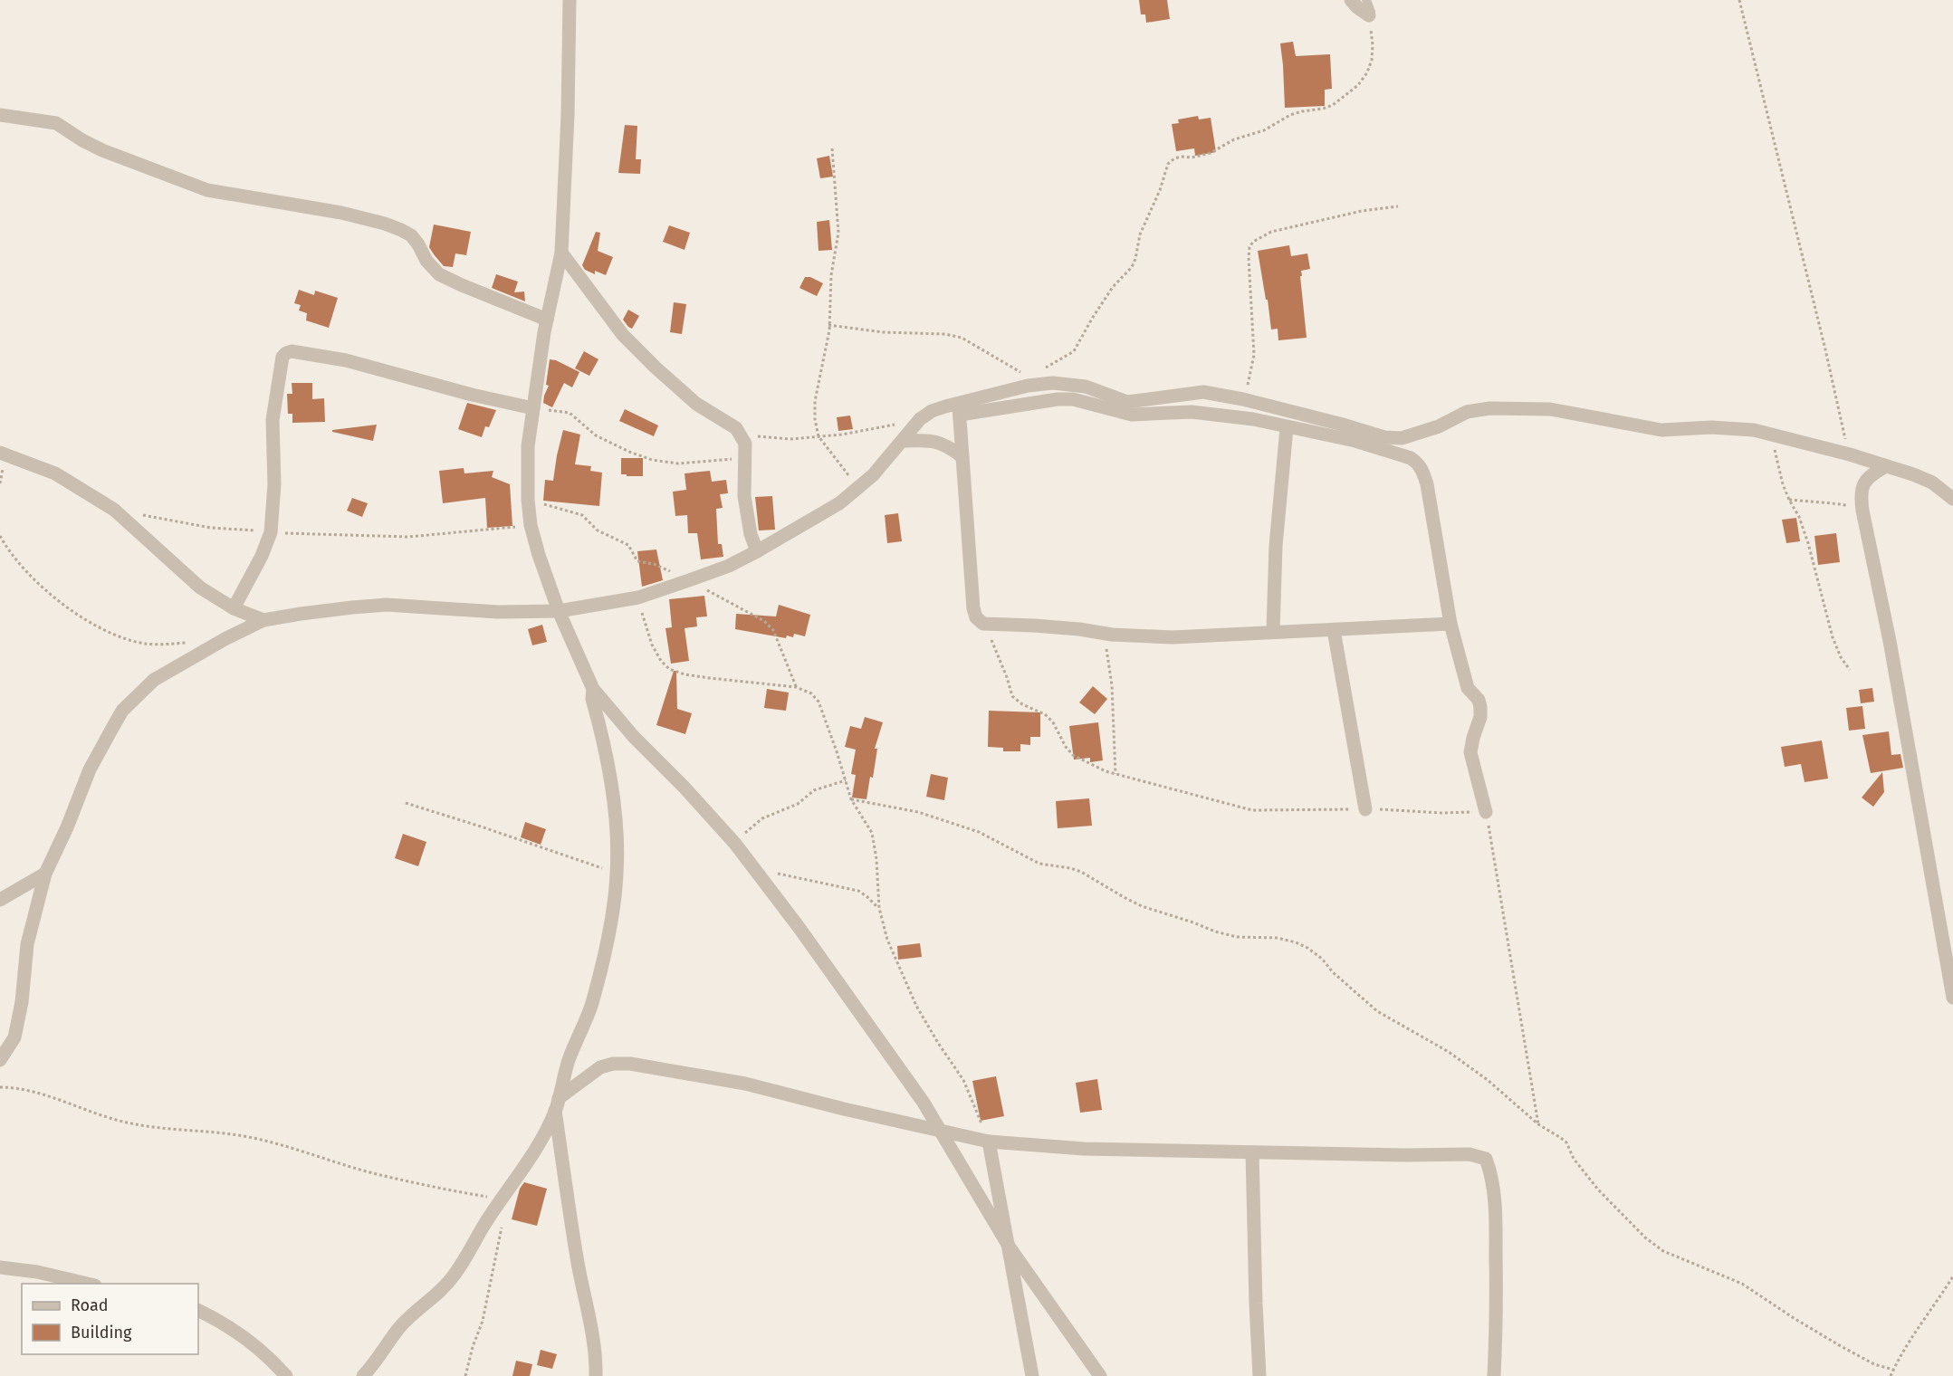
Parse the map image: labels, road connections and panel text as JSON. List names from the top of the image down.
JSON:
{
  "legend": ["Road", "Building"]
}
